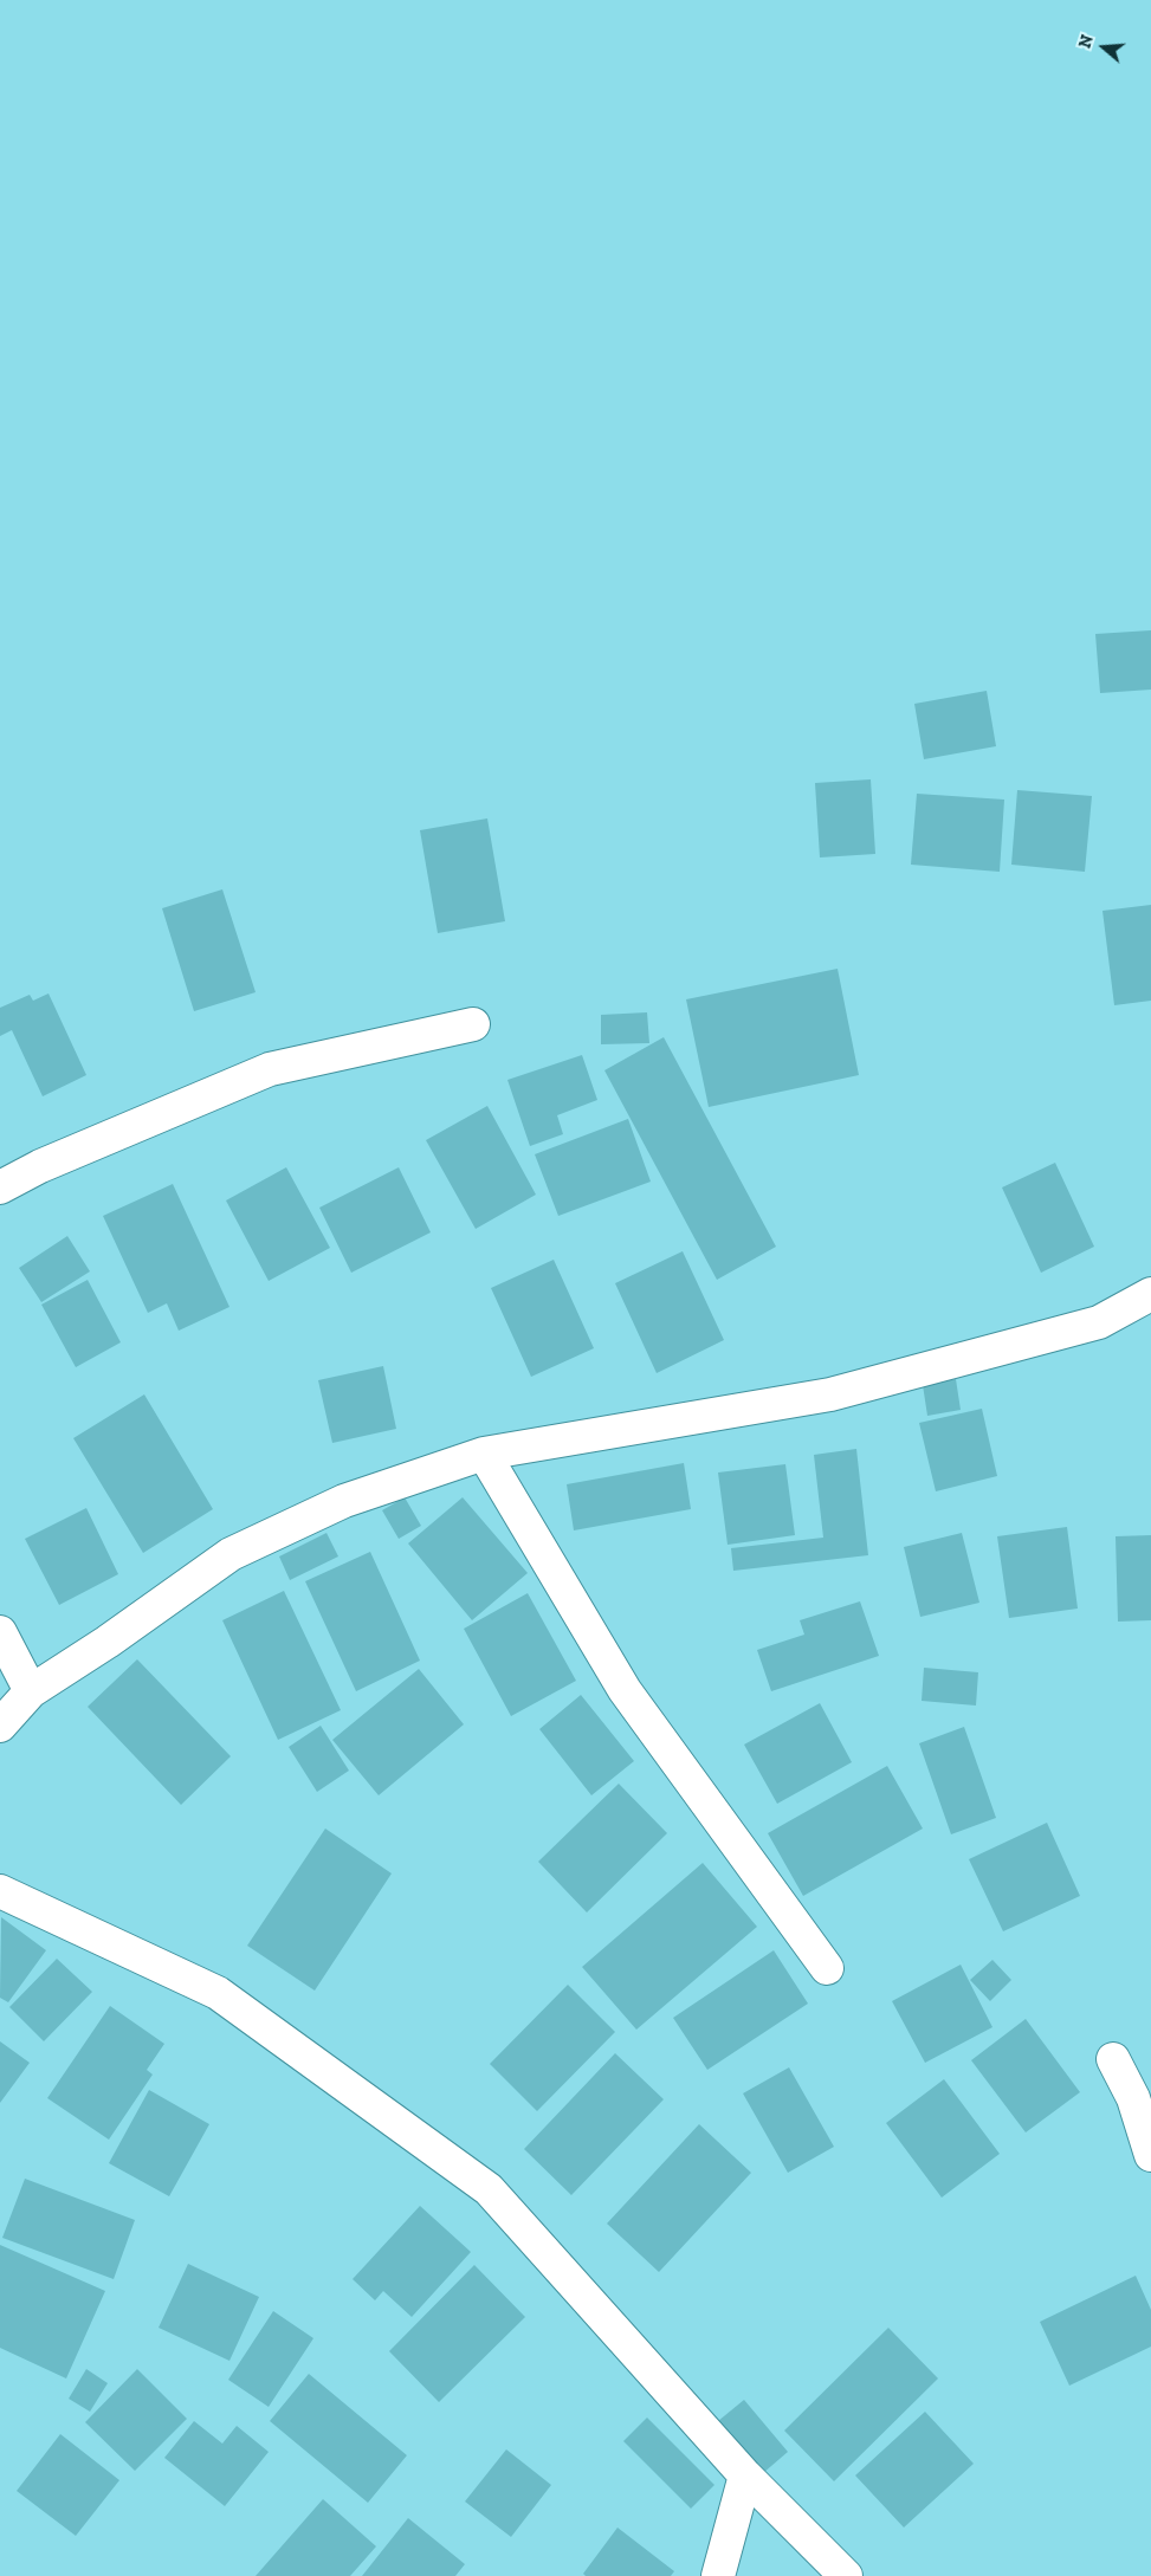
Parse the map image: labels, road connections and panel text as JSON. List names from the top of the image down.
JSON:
{
  "north": "left"
}
